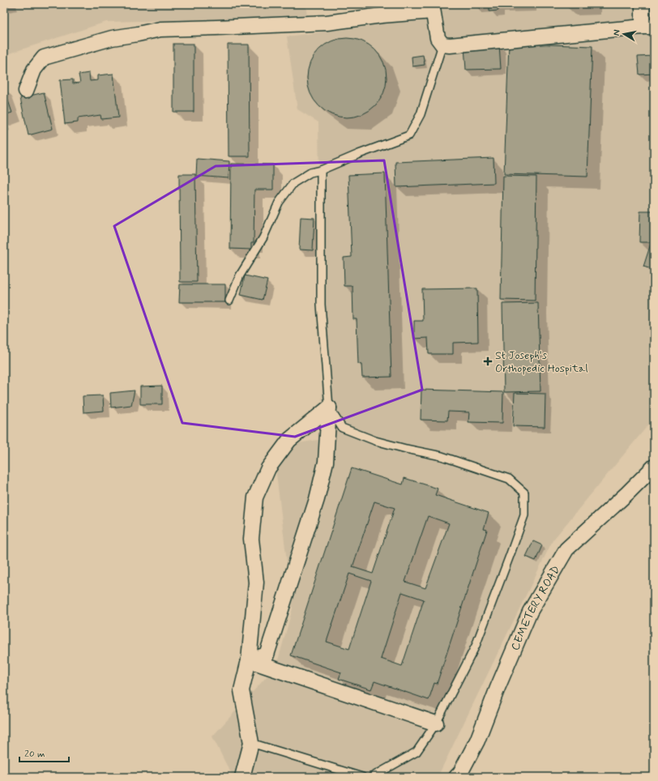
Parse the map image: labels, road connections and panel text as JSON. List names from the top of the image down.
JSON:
{
  "streets": {
    "street": ["CEMETERY ROAD"]
  },
  "places": {
    "health": ["St Joseph's Orthopedic Hospital"]
  },
  "scale_bar": "20 m",
  "north": "left"
}
